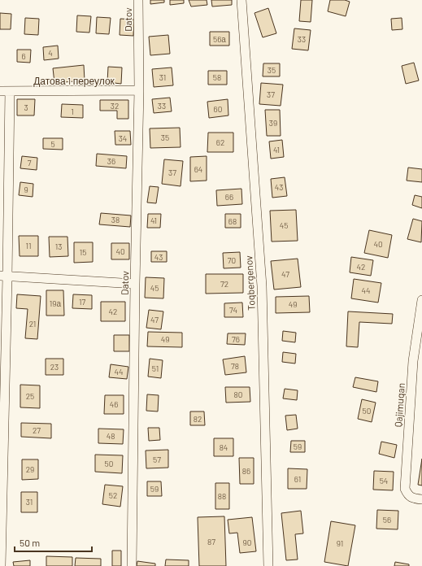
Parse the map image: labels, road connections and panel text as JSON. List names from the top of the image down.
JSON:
{
  "streets": {
    "street": [
      "Datov",
      "Датова 1 переулок",
      "Toqbergenov",
      "Qajimuqan"
    ]
  },
  "crossings": [
    ["Datov", "Датова 1 переулок"]
  ],
  "house_numbers": [
    "56а",
    "33",
    "4",
    "6",
    "35",
    "31",
    "58",
    "37",
    "32",
    "33",
    "3",
    "60",
    "1",
    "39",
    "35",
    "34",
    "62",
    "5",
    "41",
    "36",
    "7",
    "64",
    "37",
    "43",
    "9",
    "66",
    "38",
    "41",
    "68",
    "45",
    "40",
    "11",
    "13",
    "40",
    "15",
    "43",
    "70",
    "42",
    "47",
    "72",
    "45",
    "44",
    "17",
    "19а",
    "49",
    "74",
    "42",
    "47",
    "21",
    "49",
    "76",
    "78",
    "23",
    "51",
    "44",
    "80",
    "25",
    "46",
    "50",
    "82",
    "27",
    "48",
    "59",
    "84",
    "57",
    "50",
    "29",
    "86",
    "61",
    "54",
    "59",
    "52",
    "88",
    "31",
    "56",
    "87",
    "90",
    "91"
  ],
  "scale_bar": "50 m"
}
